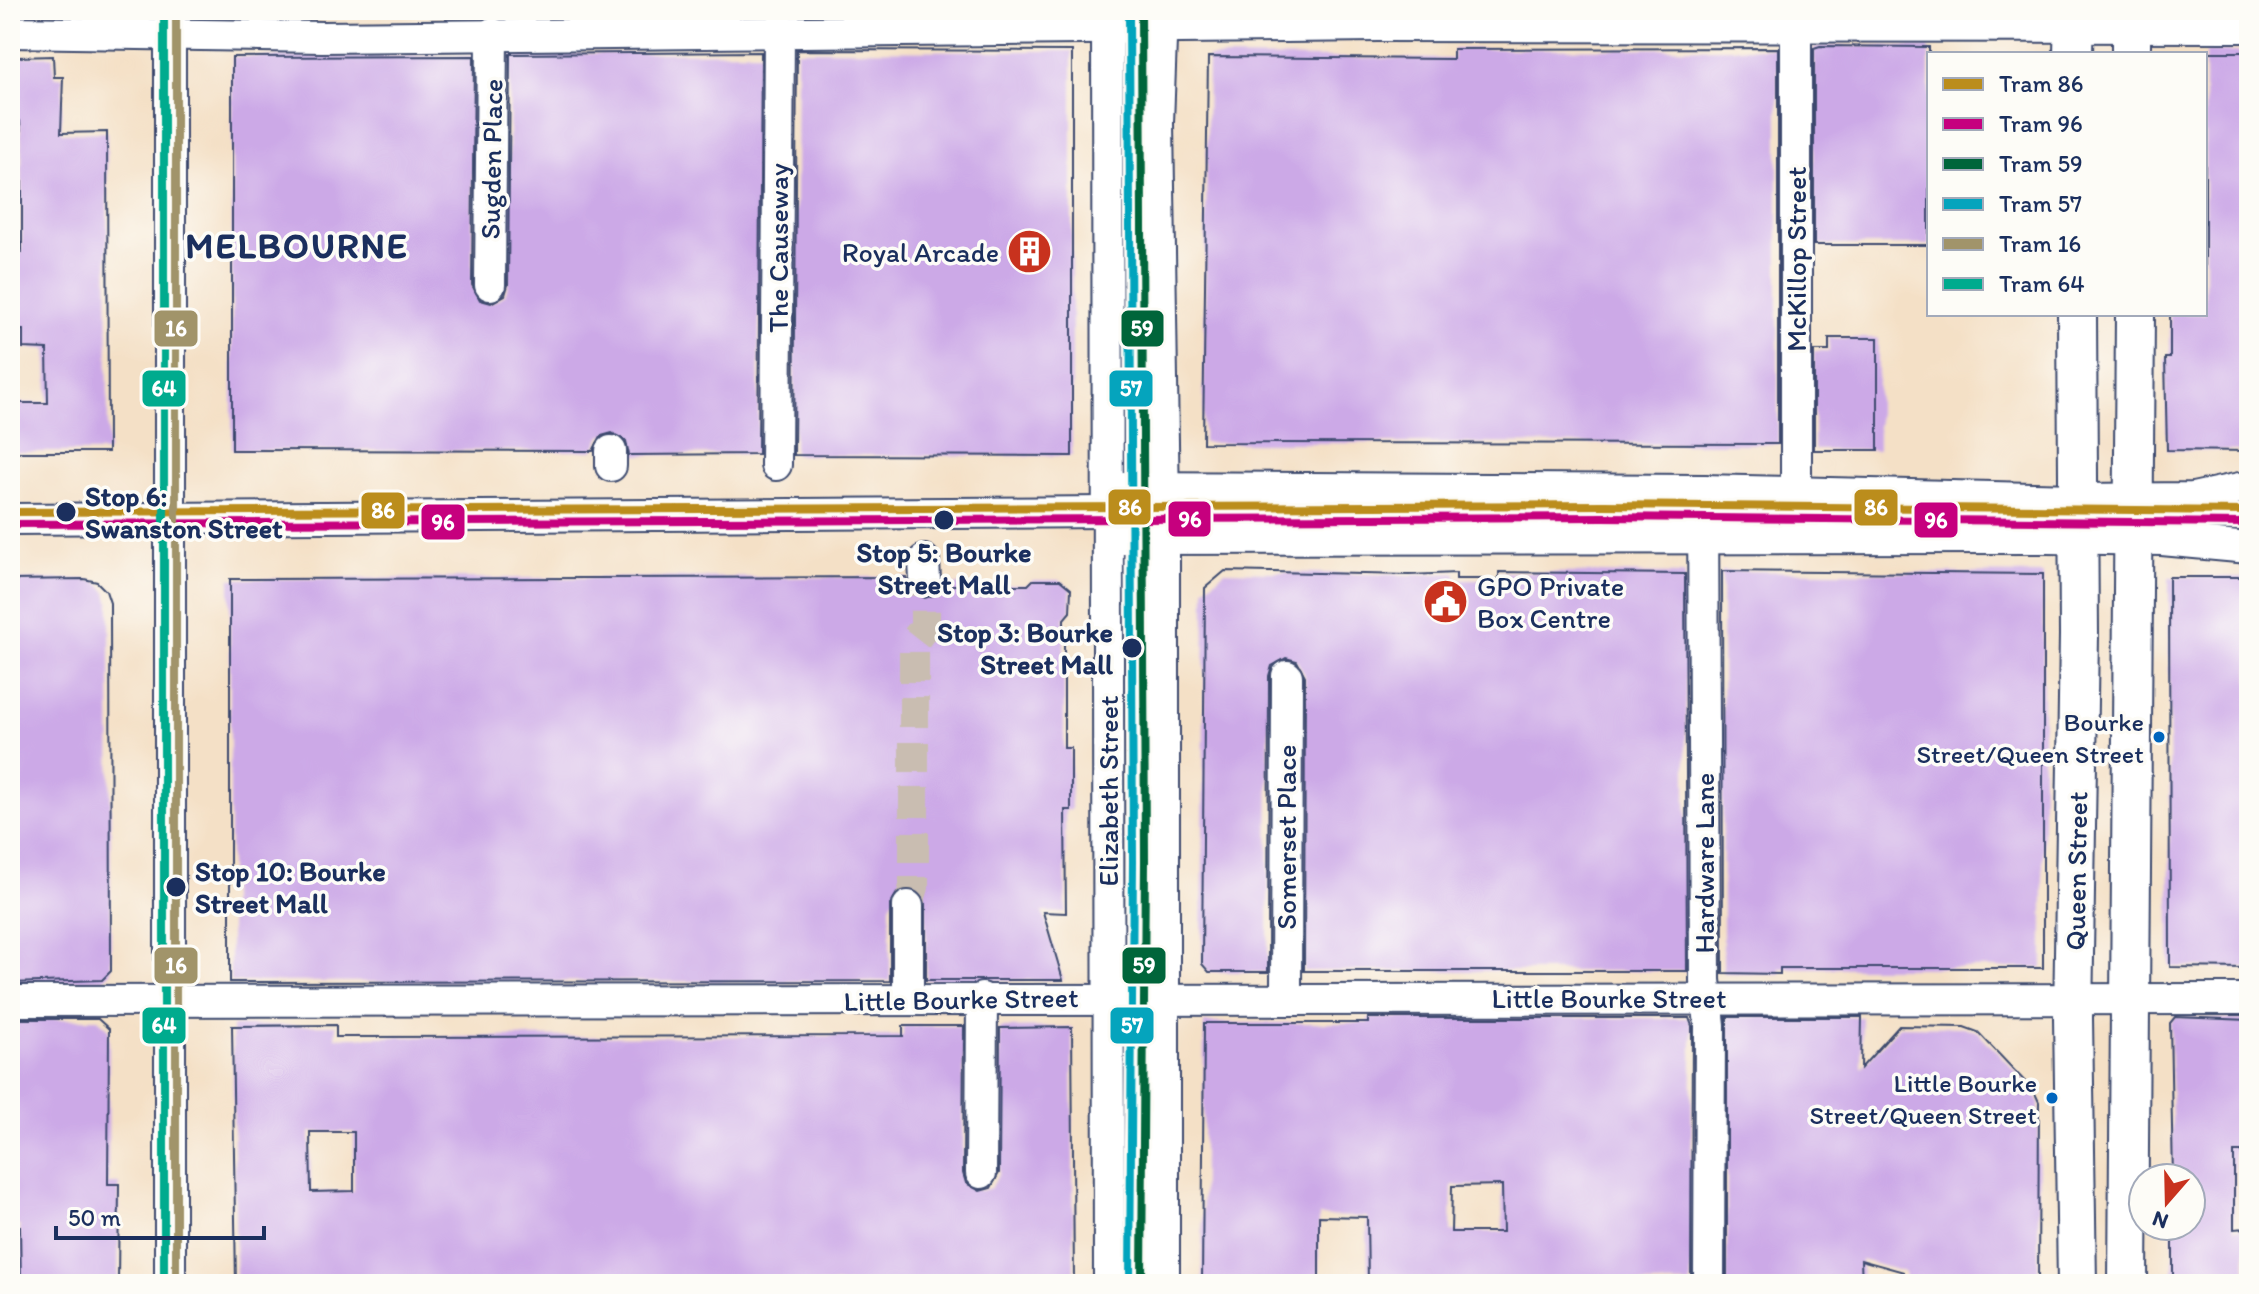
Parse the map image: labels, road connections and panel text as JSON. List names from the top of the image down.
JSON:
{
  "streets": {
    "main road": ["Queen Street"],
    "street": [
      "Sugden Place",
      "The Causeway",
      "McKillop Street",
      "Elizabeth Street",
      "Somerset Place",
      "Hardware Lane",
      "Little Bourke Street"
    ]
  },
  "crossings": [
    ["Elizabeth Street", "Little Bourke Street"],
    ["Somerset Place", "Little Bourke Street"],
    ["Hardware Lane", "Little Bourke Street"],
    ["Queen Street", "Little Bourke Street"]
  ],
  "districts": ["MELBOURNE"],
  "places": {
    "building": ["Royal Arcade"],
    "other": [
      "Stop 6: Swanston Street",
      "Stop 5: Bourke Street Mall",
      "Stop 3: Bourke Street Mall",
      "Bourke Street/Queen Street",
      "Stop 10: Bourke Street Mall",
      "Little Bourke Street/Queen Street"
    ],
    "public building": ["GPO Private Box Centre"]
  },
  "lines": [
    "tram line 59",
    "tram line 57",
    "tram line 16",
    "tram line 64",
    "tram line 86",
    "tram line 96"
  ],
  "legend": [
    "Tram 86",
    "Tram 96",
    "Tram 59",
    "Tram 57",
    "Tram 16",
    "Tram 64"
  ],
  "scale_bar": "50 m",
  "north": "bottom"
}
